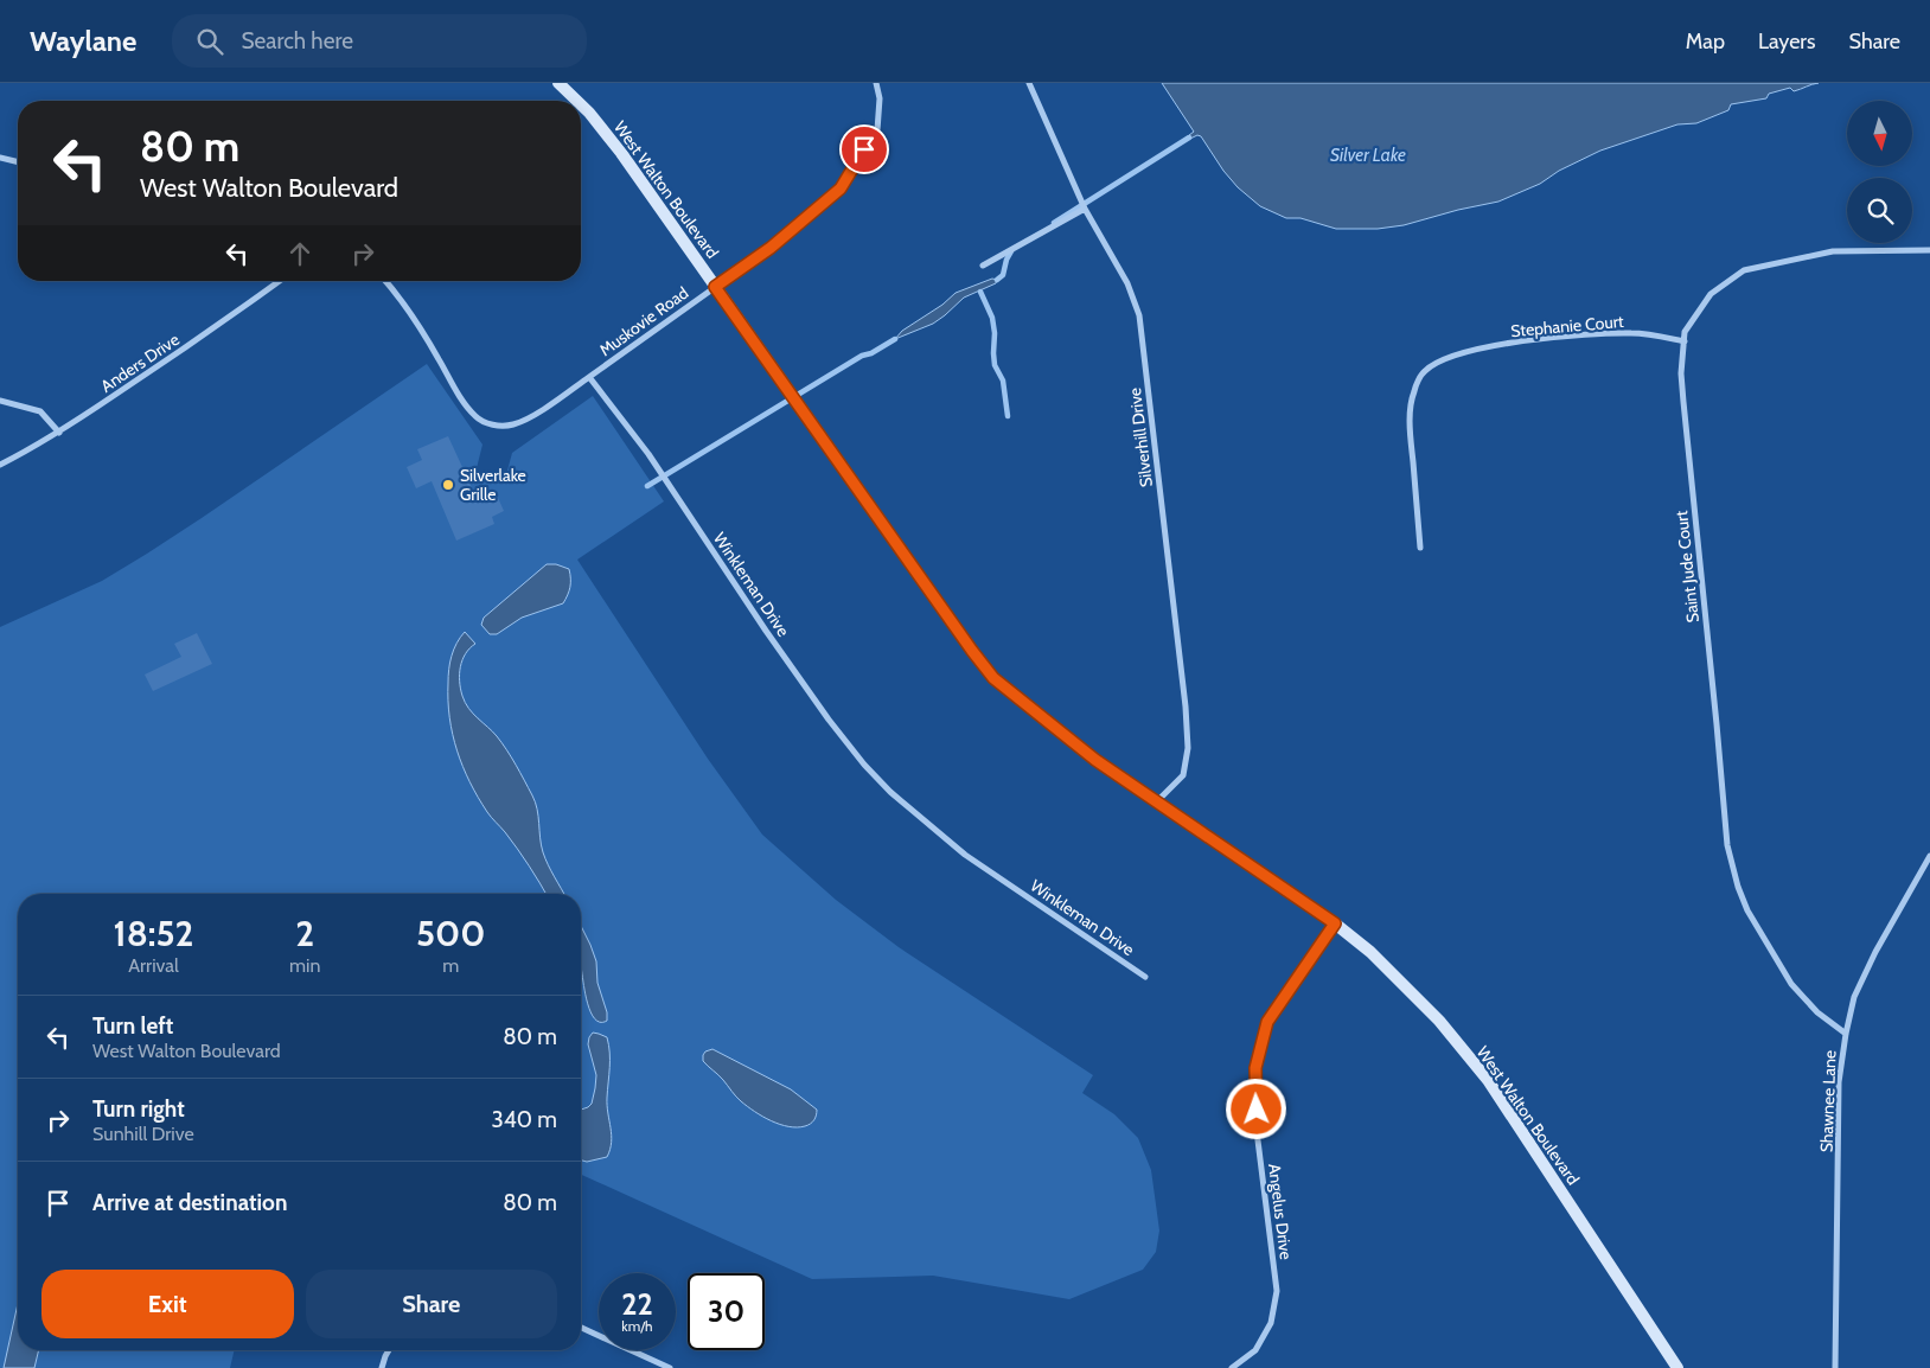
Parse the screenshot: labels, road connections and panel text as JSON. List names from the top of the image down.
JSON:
{
  "streets": {
    "main road": ["West Walton Boulevard"],
    "street": [
      "Muskovie Road",
      "Stephanie Court",
      "Anders Drive",
      "Silverhill Drive",
      "Saint Jude Court",
      "Winkleman Drive",
      "Shawnee Lane",
      "Angelus Drive"
    ]
  },
  "crossings": [
    ["West Walton Boulevard", "Muskovie Road"],
    ["West Walton Boulevard", "Silverhill Drive"],
    ["West Walton Boulevard", "Angelus Drive"],
    ["Muskovie Road", "Winkleman Drive"],
    ["Stephanie Court", "Saint Jude Court"],
    ["Saint Jude Court", "Shawnee Lane"]
  ],
  "water": ["Silver Lake"],
  "places": ["Silverlake Grille"],
  "north": "bottom",
  "page": {
    "header": "Waylane",
    "search": "Search here",
    "nav": ["Map", "Layers", "Share"],
    "turn": ["80 m", "West Walton Boulevard"],
    "eta": [
      "18:52",
      "Arrival",
      "2",
      "min",
      "500",
      "m"
    ],
    "list": [
      {
        "name": "Turn left",
        "note": "West Walton Boulevard",
        "value": "80 m"
      },
      {
        "name": "Turn right",
        "note": "Sunhill Drive",
        "value": "340 m"
      },
      {
        "name": "Arrive at destination",
        "value": "80 m"
      }
    ],
    "buttons": ["Exit", "Share"],
    "speed": "22 km/h",
    "limit": "30"
  }
}
